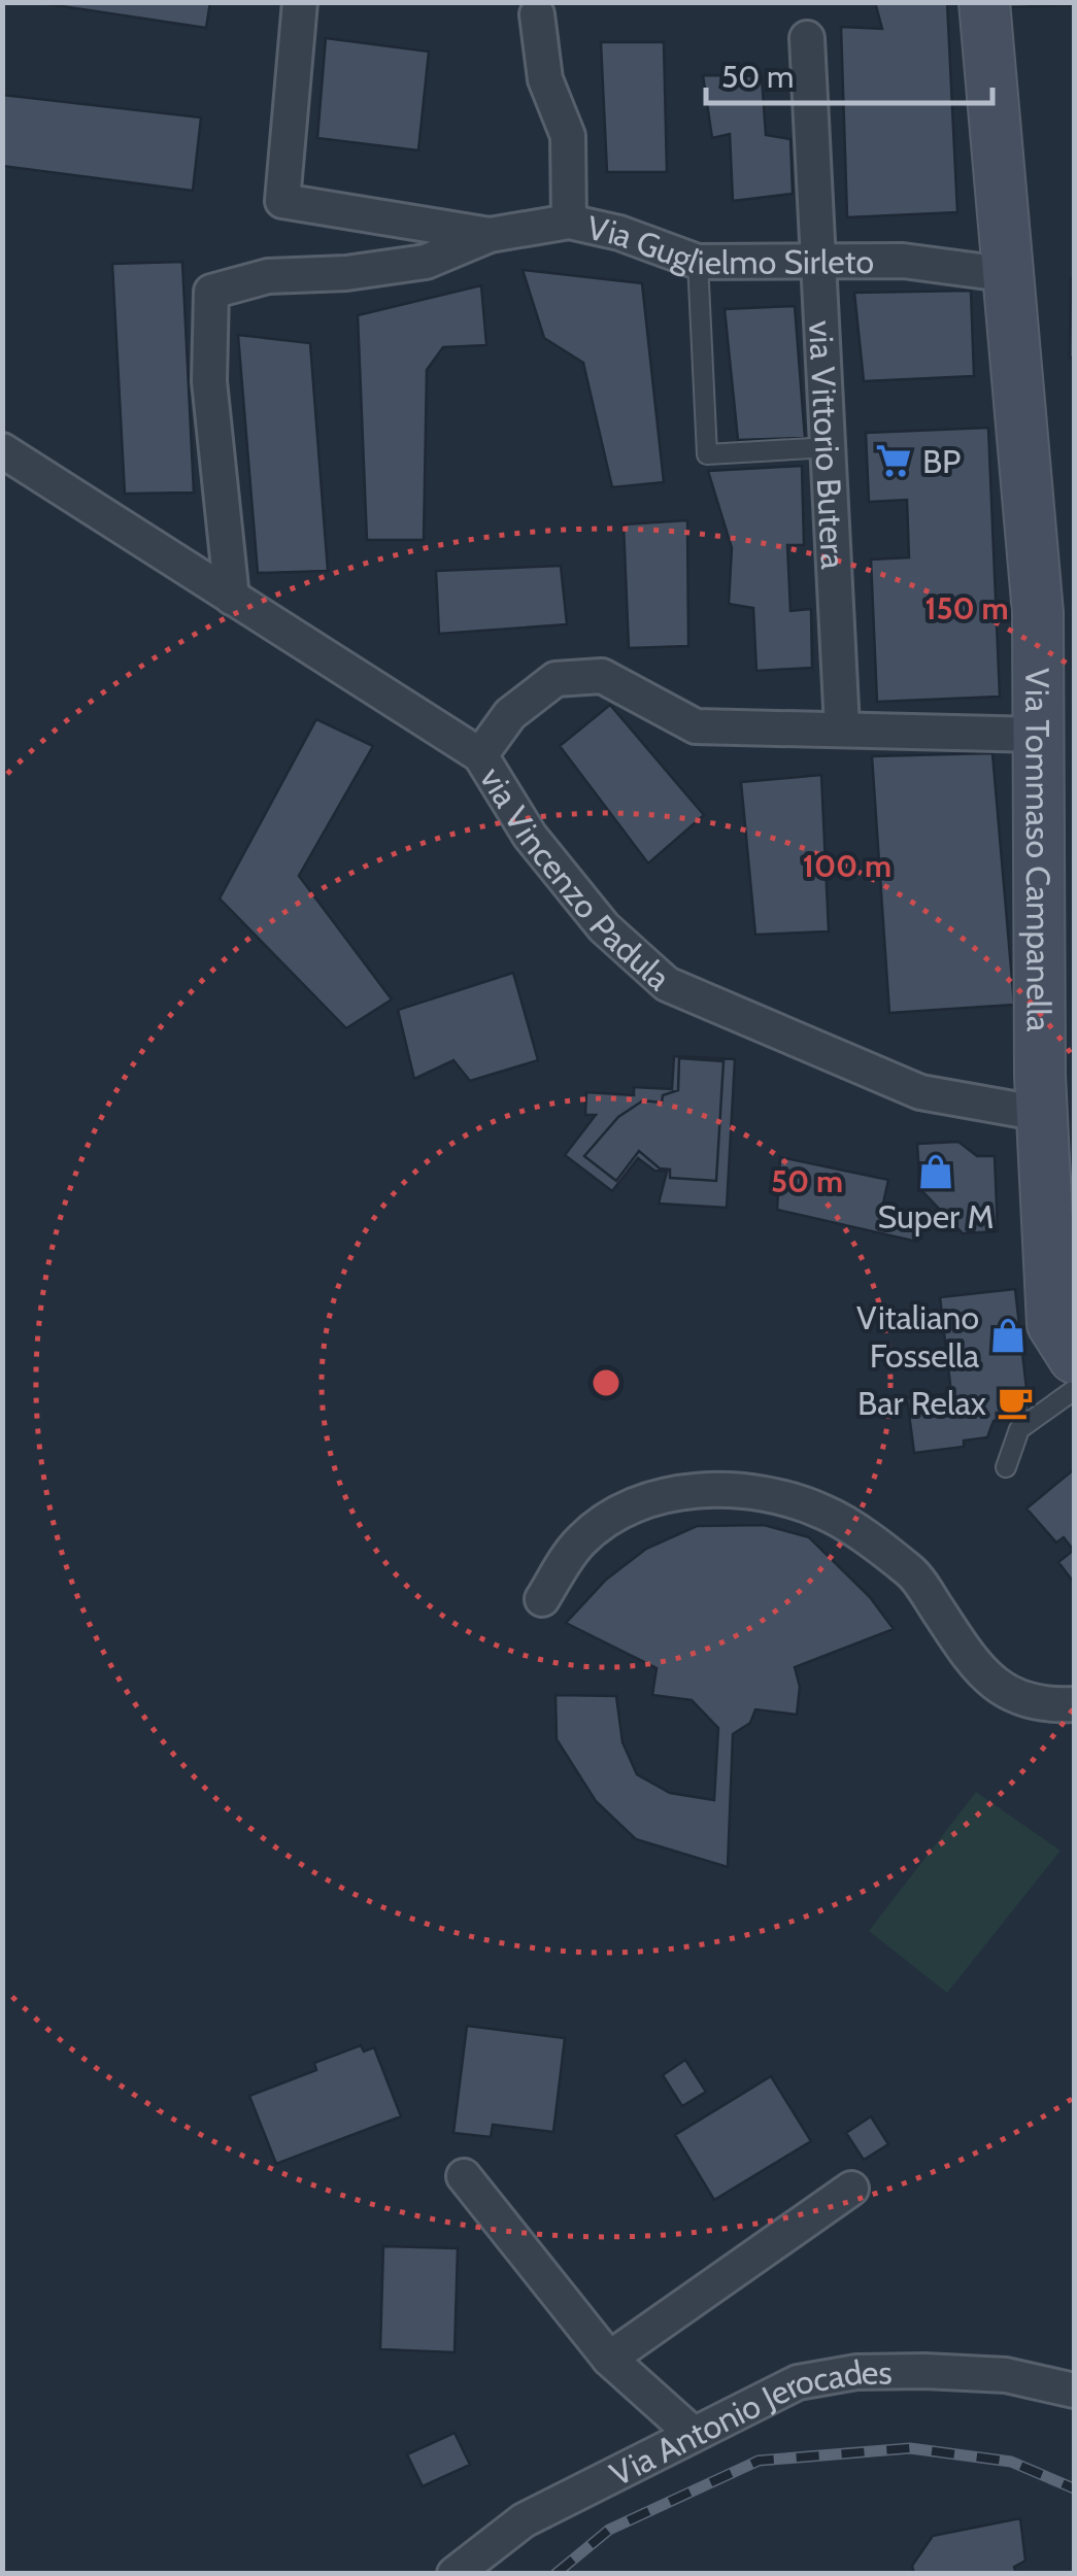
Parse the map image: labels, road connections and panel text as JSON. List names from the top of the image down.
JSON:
{
  "streets": {
    "street": [
      "Via Guglielmo Sirleto",
      "via Vittorio Butera",
      "Via Tommaso Campanella",
      "via Vincenzo Padula",
      "Via Antonio Jerocades"
    ]
  },
  "crossings": [
    ["Via Guglielmo Sirleto", "via Vittorio Butera"],
    ["Via Guglielmo Sirleto", "Via Tommaso Campanella"],
    ["Via Guglielmo Sirleto", "via Vincenzo Padula"],
    ["Via Tommaso Campanella", "via Vincenzo Padula"]
  ],
  "places": {
    "supermarket": ["BP"],
    "shop": ["Super M", "Vitaliano Fossella"],
    "cafe": ["Bar Relax"]
  },
  "scale_bar": "50 m",
  "rings": ["150 m", "100 m", "50 m"]
}
